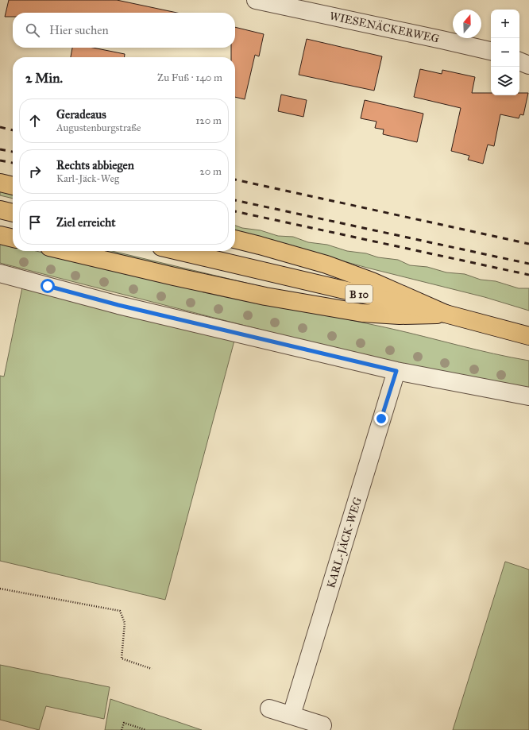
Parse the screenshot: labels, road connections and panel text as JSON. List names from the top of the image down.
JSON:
{
  "streets": {
    "main road": ["B 10"],
    "street": ["WIESENÄCKERWEG", "KARL-JÄCK-WEG"]
  },
  "north": "top",
  "page": {
    "map_buttons": ["+", "−"],
    "search": "Hier suchen",
    "heading": ["2 Min.", "Zu Fuß · 140 m"],
    "list": [
      ["Geradeaus", "Augustenburgstraße", "120 m"],
      ["Rechts abbiegen", "Karl-Jäck-Weg", "20 m"],
      "Ziel erreicht"
    ]
  }
}
